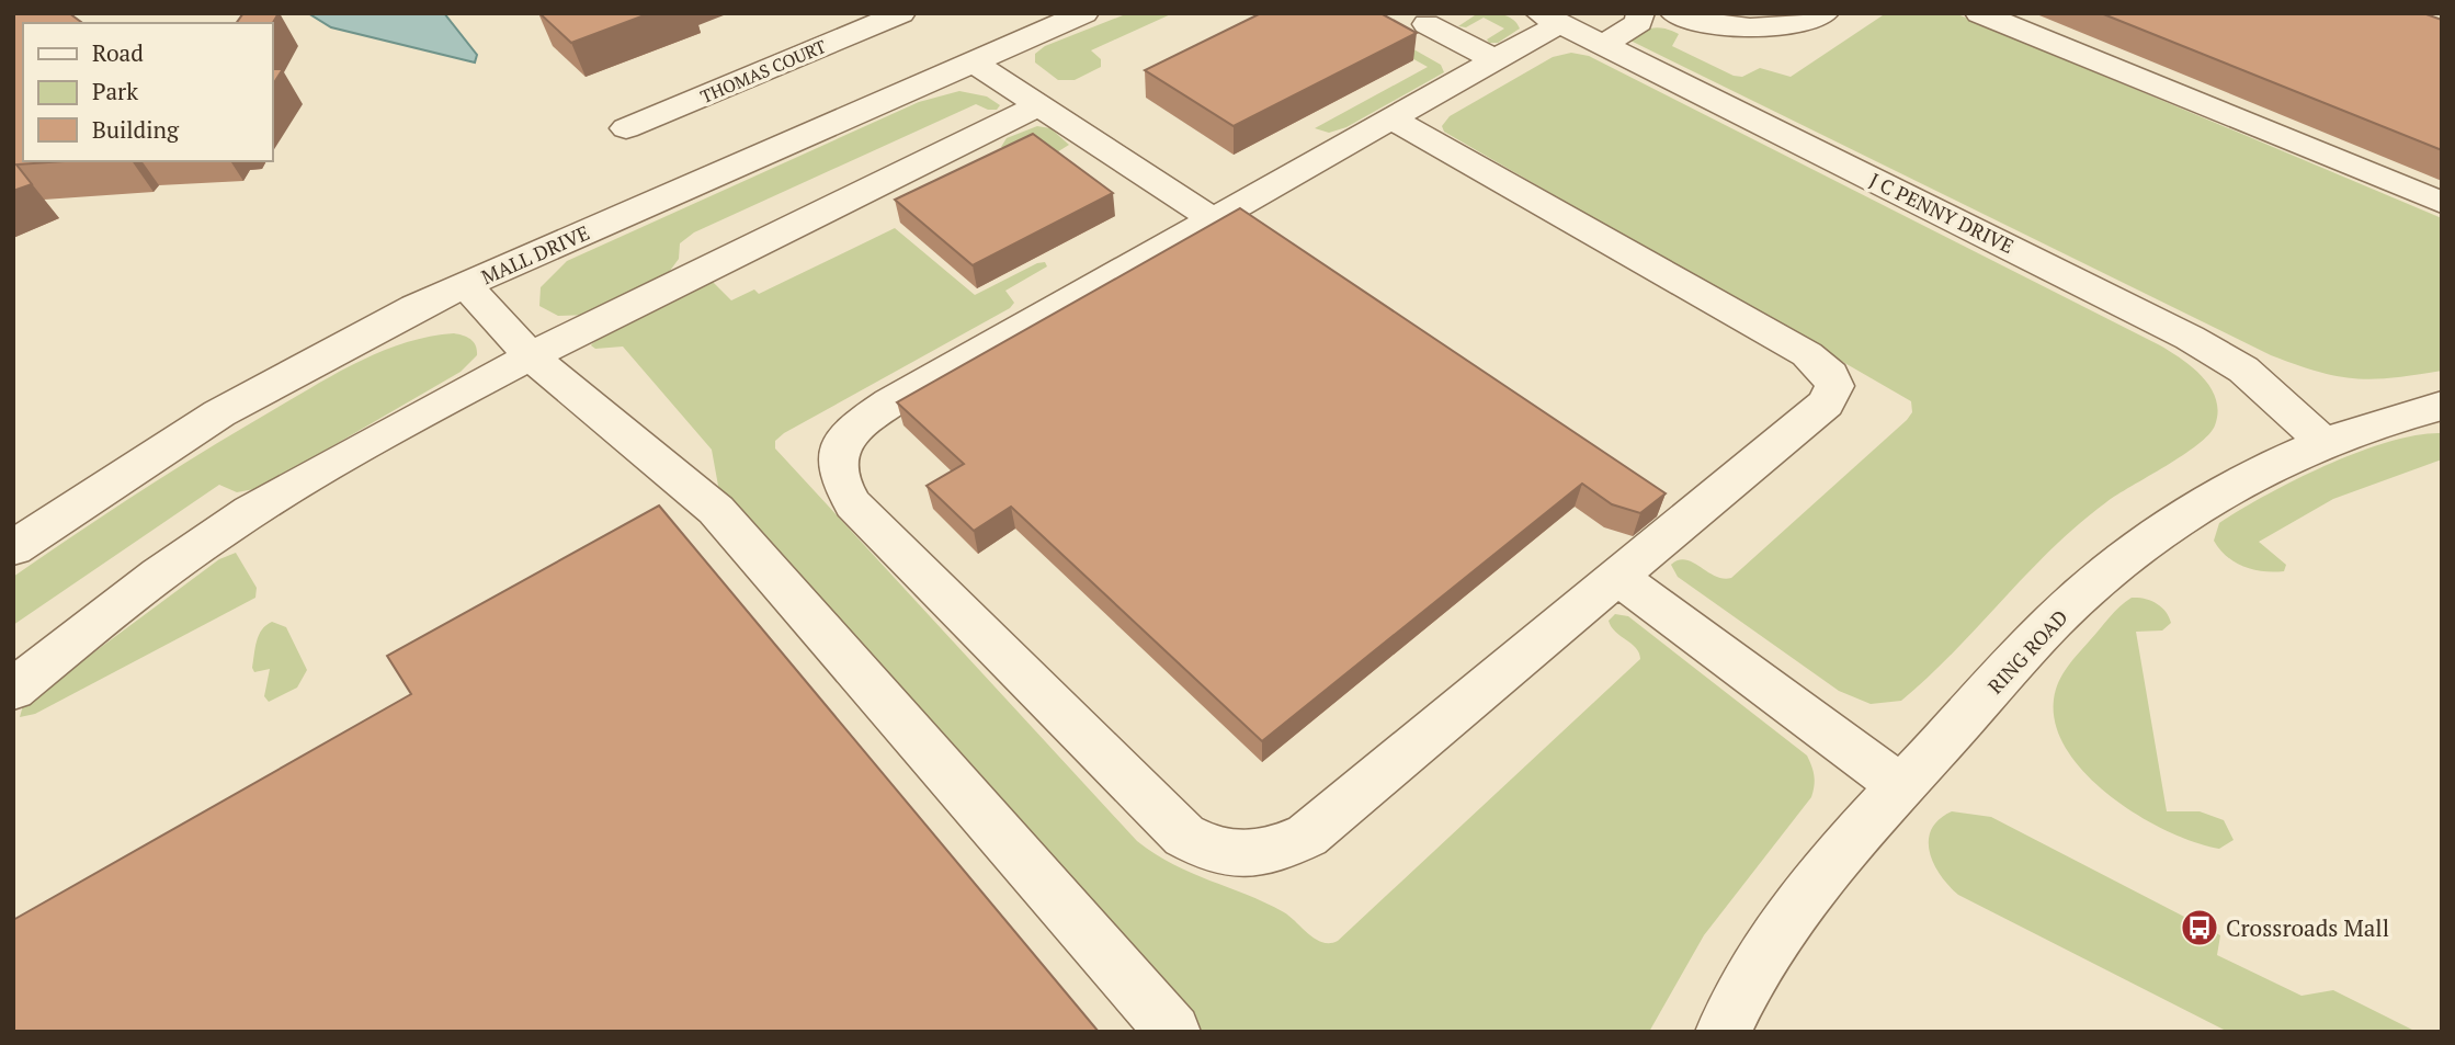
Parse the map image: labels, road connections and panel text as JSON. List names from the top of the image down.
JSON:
{
  "streets": {
    "street": [
      "THOMAS COURT",
      "J C PENNY DRIVE",
      "MALL DRIVE",
      "RING ROAD"
    ]
  },
  "crossings": [
    ["J C PENNY DRIVE", "RING ROAD"]
  ],
  "places": {
    "bus stop": ["Crossroads Mall"]
  },
  "legend": ["Road", "Park", "Building"]
}
